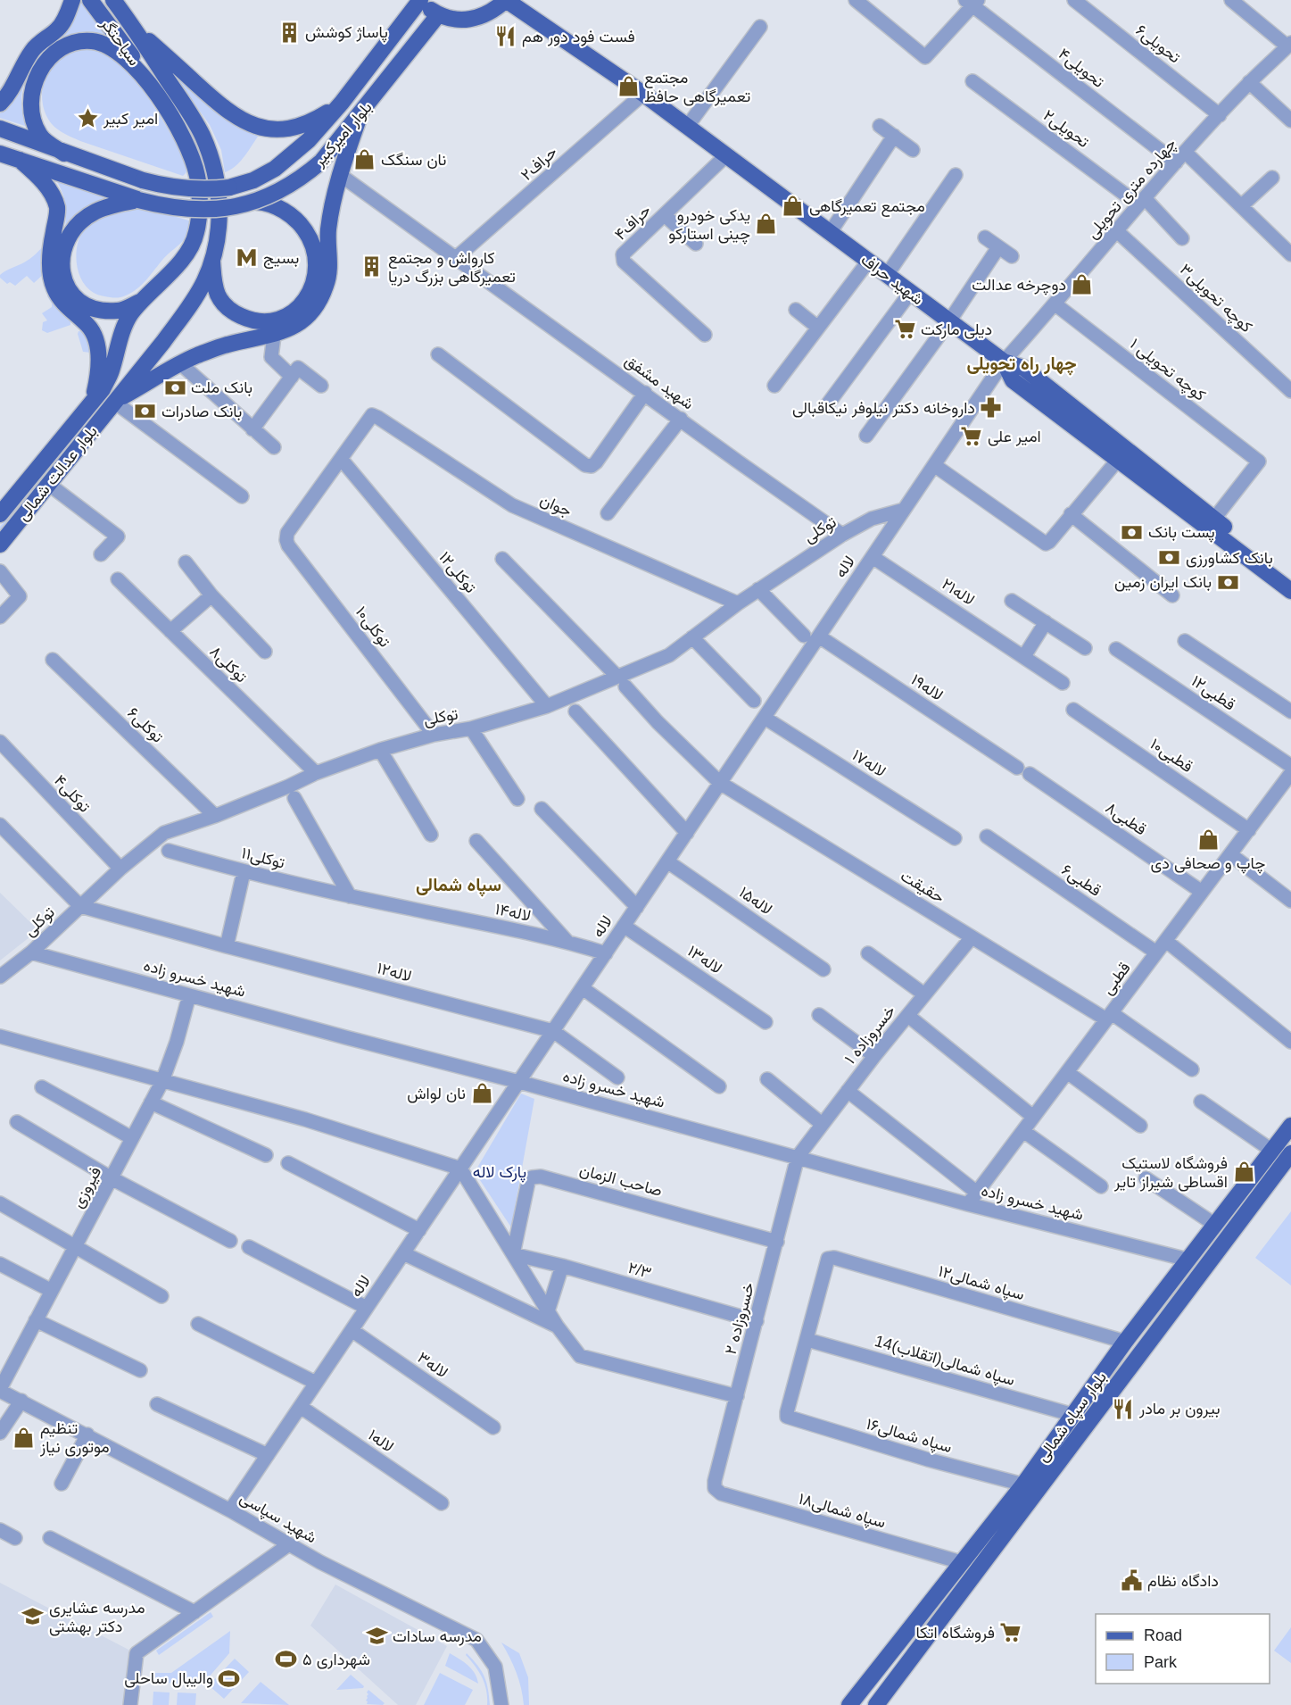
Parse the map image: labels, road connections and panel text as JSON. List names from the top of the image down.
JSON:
{
  "streets": {
    "main road": [
      "سیاحتگر",
      "بلوار امیرکبیر",
      "شهید حراف",
      "بلوار عدالت شمالی",
      "بلوار سپاه شمالی"
    ],
    "street": [
      "تحویلی۶",
      "تحویلی۴",
      "تحویلی۲",
      "حراف۲",
      "چهارده متری تحویلی",
      "حراف۴",
      "کوچه تحویلی۳",
      "کوچه تحویلی ۱",
      "شهید مشفق",
      "جوان",
      "توکلی",
      "لاله",
      "توکلی۱۲",
      "لاله۲۱",
      "۱۰توکلی",
      "توکلی۸",
      "لاله۱۹",
      "قطبی۱۲",
      "توکلی۶",
      "قطبی۱۰",
      "لاله۱۷",
      "توکلی۴",
      "قطبی۸",
      "توکلی۱۱",
      "قطبی۶",
      "حقیقت",
      "لاله۱۵",
      "لاله۱۴",
      "لاله۱۳",
      "لاله۱۲",
      "شهید خسرو زاده",
      "قطبی",
      "خسروزاده ۱",
      "صاحب الزمان",
      "فیروزی",
      "۲/۳",
      "سپاه شمالی۱۲",
      "خسروزاده ۲",
      "14سپاه شمالی(اتقلاب)",
      "۳لاله",
      "سپاه شمالی۱۶",
      "۱لاله",
      "سپاه شمالی۱۸",
      "شهید سپاسی"
    ]
  },
  "crossings": [
    ["تحویلی۶", "چهارده متری تحویلی"],
    ["تحویلی۴", "چهارده متری تحویلی"],
    ["تحویلی۲", "چهارده متری تحویلی"],
    ["حراف۲", "شهید حراف"],
    ["حراف۲", "شهید مشفق"],
    ["چهارده متری تحویلی", "شهید حراف"],
    ["چهارده متری تحویلی", "کوچه تحویلی۳"],
    ["چهارده متری تحویلی", "کوچه تحویلی ۱"],
    ["چهارده متری تحویلی", "لاله"],
    ["حراف۴", "شهید حراف"],
    ["شهید حراف", "لاله"],
    ["شهید مشفق", "توکلی"],
    ["جوان", "توکلی"],
    ["جوان", "توکلی۱۲"],
    ["جوان", "۱۰توکلی"],
    ["توکلی", "لاله"],
    ["توکلی", "توکلی۱۲"],
    ["توکلی", "۱۰توکلی"],
    ["توکلی", "توکلی۸"],
    ["توکلی", "توکلی۶"],
    ["توکلی", "توکلی۴"],
    ["توکلی", "حقیقت"],
    ["توکلی", "لاله۱۲"],
    ["توکلی", "شهید خسرو زاده"],
    ["لاله", "لاله۲۱"],
    ["لاله", "لاله۱۹"],
    ["لاله", "لاله۱۷"],
    ["لاله", "حقیقت"],
    ["لاله", "لاله۱۵"],
    ["لاله", "لاله۱۴"],
    ["لاله", "لاله۱۳"],
    ["لاله", "لاله۱۲"],
    ["لاله", "شهید خسرو زاده"],
    ["لاله", "۳لاله"],
    ["لاله", "۱لاله"],
    ["لاله", "شهید سپاسی"],
    ["توکلی۱۲", "۱۰توکلی"],
    ["قطبی۱۰", "قطبی"],
    ["قطبی۸", "قطبی"],
    ["توکلی۱۱", "لاله۱۴"],
    ["قطبی۶", "قطبی"],
    ["حقیقت", "قطبی"],
    ["حقیقت", "خسروزاده ۱"],
    ["شهید خسرو زاده", "قطبی"],
    ["شهید خسرو زاده", "خسروزاده ۱"],
    ["شهید خسرو زاده", "فیروزی"],
    ["شهید خسرو زاده", "خسروزاده ۲"],
    ["شهید خسرو زاده", "بلوار سپاه شمالی"],
    ["خسروزاده ۱", "خسروزاده ۲"],
    ["صاحب الزمان", "۲/۳"],
    ["صاحب الزمان", "خسروزاده ۲"],
    ["فیروزی", "شهید سپاسی"],
    ["۲/۳", "خسروزاده ۲"],
    ["سپاه شمالی۱۲", "14سپاه شمالی(اتقلاب)"],
    ["سپاه شمالی۱۲", "بلوار سپاه شمالی"],
    ["سپاه شمالی۱۲", "سپاه شمالی۱۶"],
    ["خسروزاده ۲", "سپاه شمالی۱۸"],
    ["14سپاه شمالی(اتقلاب)", "بلوار سپاه شمالی"],
    ["14سپاه شمالی(اتقلاب)", "سپاه شمالی۱۶"],
    ["بلوار سپاه شمالی", "سپاه شمالی۱۶"],
    ["بلوار سپاه شمالی", "سپاه شمالی۱۸"]
  ],
  "districts": ["چهار راه تحویلی", "سپاه شمالی"],
  "parks": ["پارک لاله"],
  "places": {
    "building": ["پاساژ کوشش", "کارواش و مجتمع تعمیرگاهی بزرگ دریا"],
    "restaurant": ["فست فود دور هم", "بیرون بر مادر"],
    "shop": [
      "مجتمع تعمیرگاهی حافظ",
      "نان سنگک",
      "مجتمع تعمیرگاهی",
      "یدکی خودرو چینی استارکو",
      "دوچرخه عدالت",
      "چاپ و صحافی دی",
      "نان لواش",
      "فروشگاه لاستیک اقساطی شیراز تایر",
      "تنظیم موتوری نیاز"
    ],
    "place": ["امیر کبیر"],
    "metro station": ["بسیج"],
    "supermarket": ["دیلی مارکت", "امیر علی", "فروشگاه اتکا"],
    "bank": [
      "بانک ملت",
      "بانک صادرات",
      "پست بانک",
      "بانک کشاورزی",
      "بانک ایران زمین"
    ],
    "pharmacy": ["داروخانه دکتر نیلوفر نیکاقبالی"],
    "public building": ["دادگاه نظام"],
    "school or university": ["مدرسه عشایری دکتر بهشتی", "مدرسه سادات"],
    "sports": ["شهرداری ۵", "والیبال ساحلی"]
  },
  "legend": ["Road", "Park"]
}
